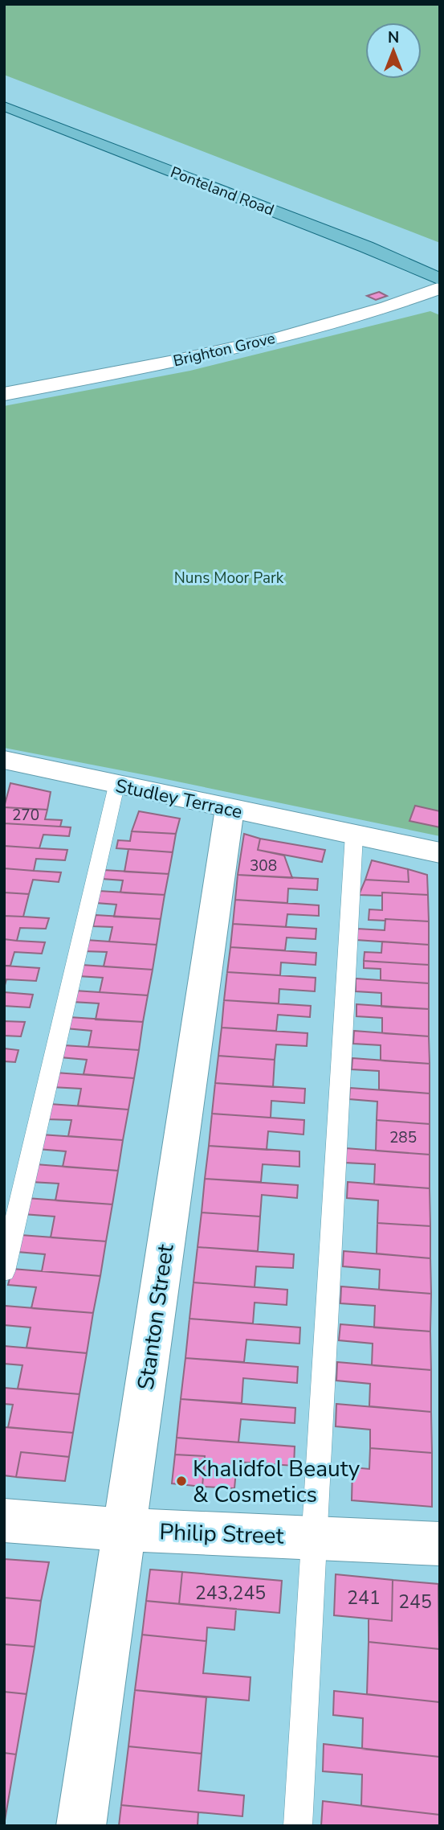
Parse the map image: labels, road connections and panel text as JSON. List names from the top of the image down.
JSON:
{
  "streets": {
    "main road": ["Ponteland Road"],
    "street": [
      "Brighton Grove",
      "Studley Terrace",
      "Stanton Street",
      "Philip Street"
    ]
  },
  "crossings": [
    ["Studley Terrace", "Stanton Street"],
    ["Stanton Street", "Philip Street"]
  ],
  "parks": ["Nuns Moor Park"],
  "places": ["Khalidfol Beauty & Cosmetics"],
  "house_numbers": [
    "270",
    "308",
    "285",
    "243,245",
    "241",
    "245"
  ],
  "north": "top"
}
